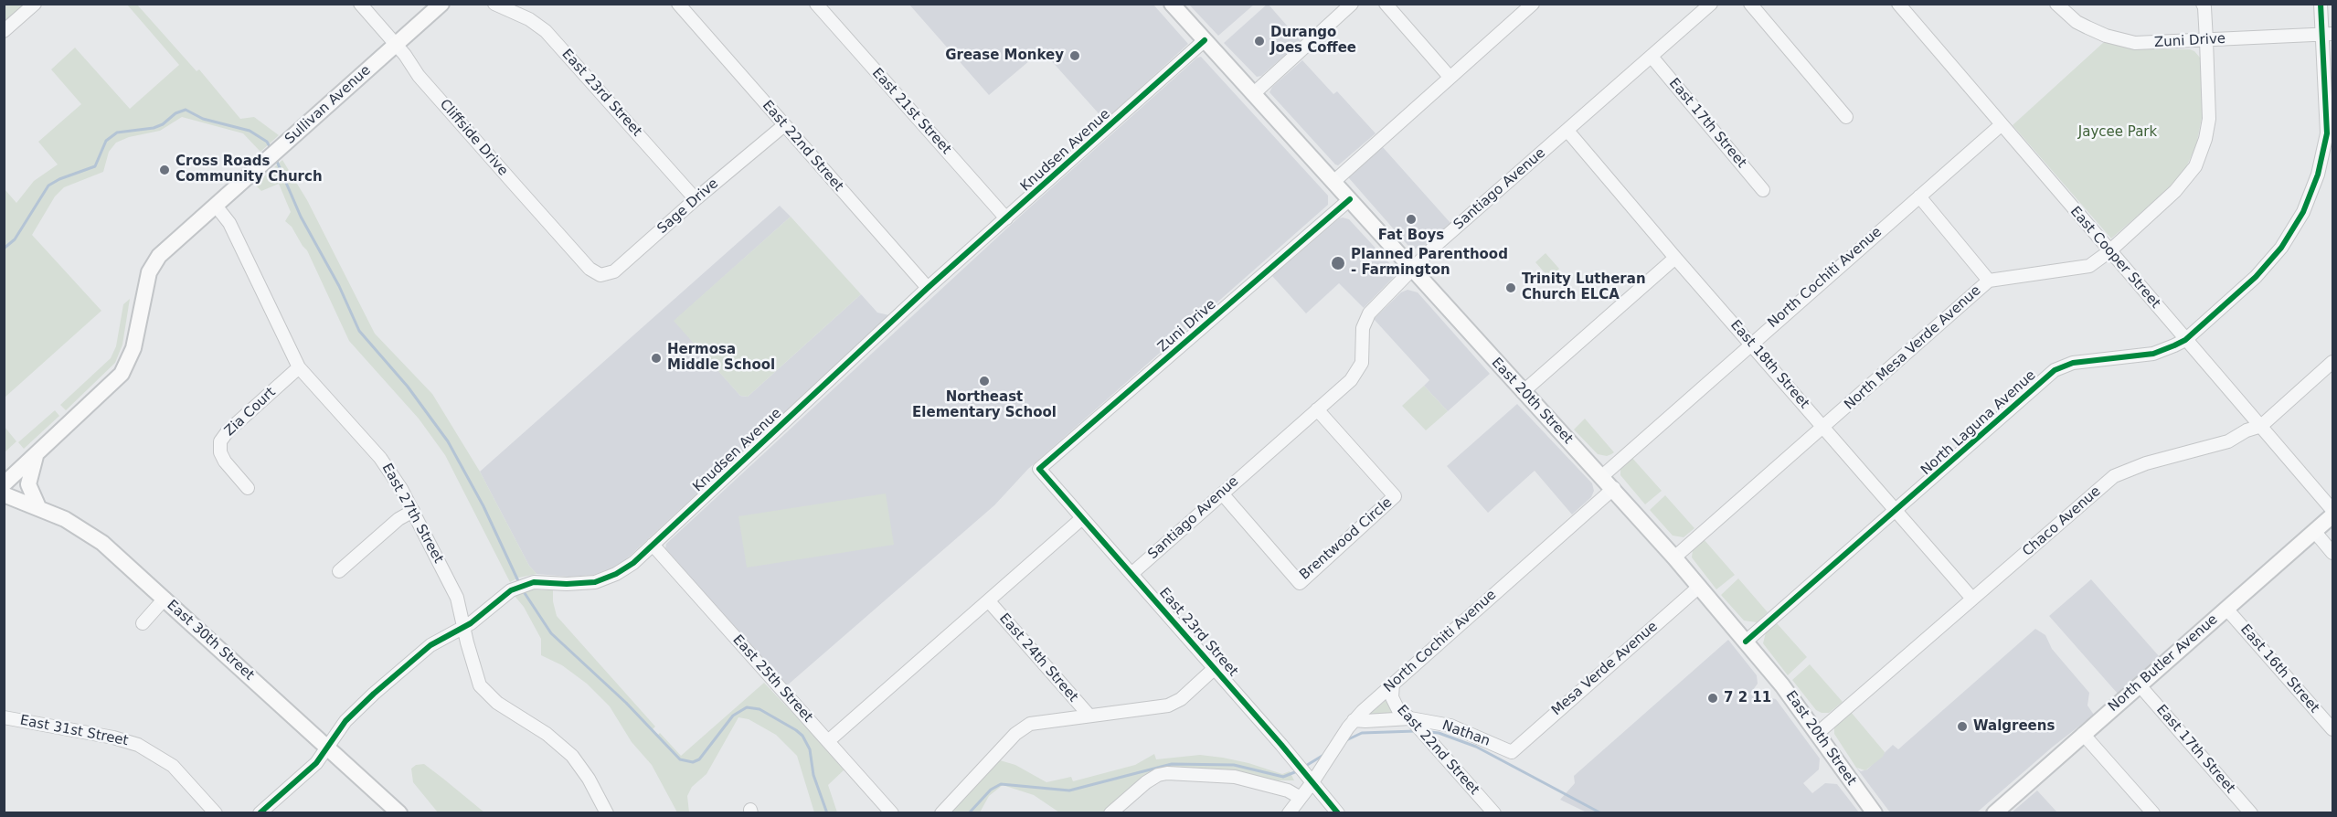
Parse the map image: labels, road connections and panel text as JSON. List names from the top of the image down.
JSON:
{
  "streets": {
    "main road": [
      "Sullivan Avenue",
      "East 20th Street",
      "East 30th Street",
      "North Butler Avenue"
    ],
    "street": [
      "Zuni Drive",
      "East 23rd Street",
      "East 21st Street",
      "East 17th Street",
      "Cliffside Drive",
      "East 22nd Street",
      "Knudsen Avenue",
      "Santiago Avenue",
      "Sage Drive",
      "East Cooper Street",
      "North Cochiti Avenue",
      "North Mesa Verde Avenue",
      "East 18th Street",
      "Zia Court",
      "North Laguna Avenue",
      "East 27th Street",
      "Chaco Avenue",
      "Brentwood Circle",
      "East 24th Street",
      "Mesa Verde Avenue",
      "East 16th Street",
      "East 25th Street",
      "East 31st Street",
      "Nathan"
    ]
  },
  "crossings": [
    ["Zuni Drive", "East 23rd Street"],
    ["Zuni Drive", "North Mesa Verde Avenue"],
    ["Zuni Drive", "East 20th Street"],
    ["Zuni Drive", "North Laguna Avenue"],
    ["East 23rd Street", "Santiago Avenue"],
    ["East 23rd Street", "Sage Drive"],
    ["East 23rd Street", "North Cochiti Avenue"],
    ["Sullivan Avenue", "Cliffside Drive"],
    ["Sullivan Avenue", "East 27th Street"],
    ["East 21st Street", "Knudsen Avenue"],
    ["East 17th Street", "Santiago Avenue"],
    ["East 17th Street", "North Butler Avenue"],
    ["Cliffside Drive", "Sage Drive"],
    ["East 22nd Street", "Knudsen Avenue"],
    ["East 22nd Street", "Sage Drive"],
    ["East 22nd Street", "North Cochiti Avenue"],
    ["East 22nd Street", "Nathan"],
    ["Knudsen Avenue", "East 20th Street"],
    ["Knudsen Avenue", "East 27th Street"],
    ["Knudsen Avenue", "East 30th Street"],
    ["Knudsen Avenue", "East 25th Street"],
    ["Santiago Avenue", "East 18th Street"],
    ["Santiago Avenue", "East 20th Street"],
    ["Santiago Avenue", "Brentwood Circle"],
    ["East Cooper Street", "North Cochiti Avenue"],
    ["East Cooper Street", "North Mesa Verde Avenue"],
    ["East Cooper Street", "North Laguna Avenue"],
    ["East Cooper Street", "Chaco Avenue"],
    ["North Cochiti Avenue", "East 18th Street"],
    ["North Cochiti Avenue", "East 20th Street"],
    ["North Cochiti Avenue", "Nathan"],
    ["North Mesa Verde Avenue", "East 18th Street"],
    ["North Mesa Verde Avenue", "East 20th Street"],
    ["East 18th Street", "North Laguna Avenue"],
    ["East 18th Street", "Chaco Avenue"],
    ["East 20th Street", "North Laguna Avenue"],
    ["East 20th Street", "Chaco Avenue"],
    ["East 20th Street", "Mesa Verde Avenue"],
    ["Zia Court", "East 27th Street"],
    ["North Butler Avenue", "East 16th Street"],
    ["Mesa Verde Avenue", "Nathan"]
  ],
  "parks": ["Jaycee Park"],
  "places": [
    "Durango Joes Coffee",
    "Grease Monkey",
    "Cross Roads Community Church",
    "Fat Boys",
    "Planned Parenthood - Farmington",
    "Trinity Lutheran Church ELCA",
    "Hermosa Middle School",
    "Northeast Elementary School",
    "7 2 11",
    "Walgreens"
  ]
}
